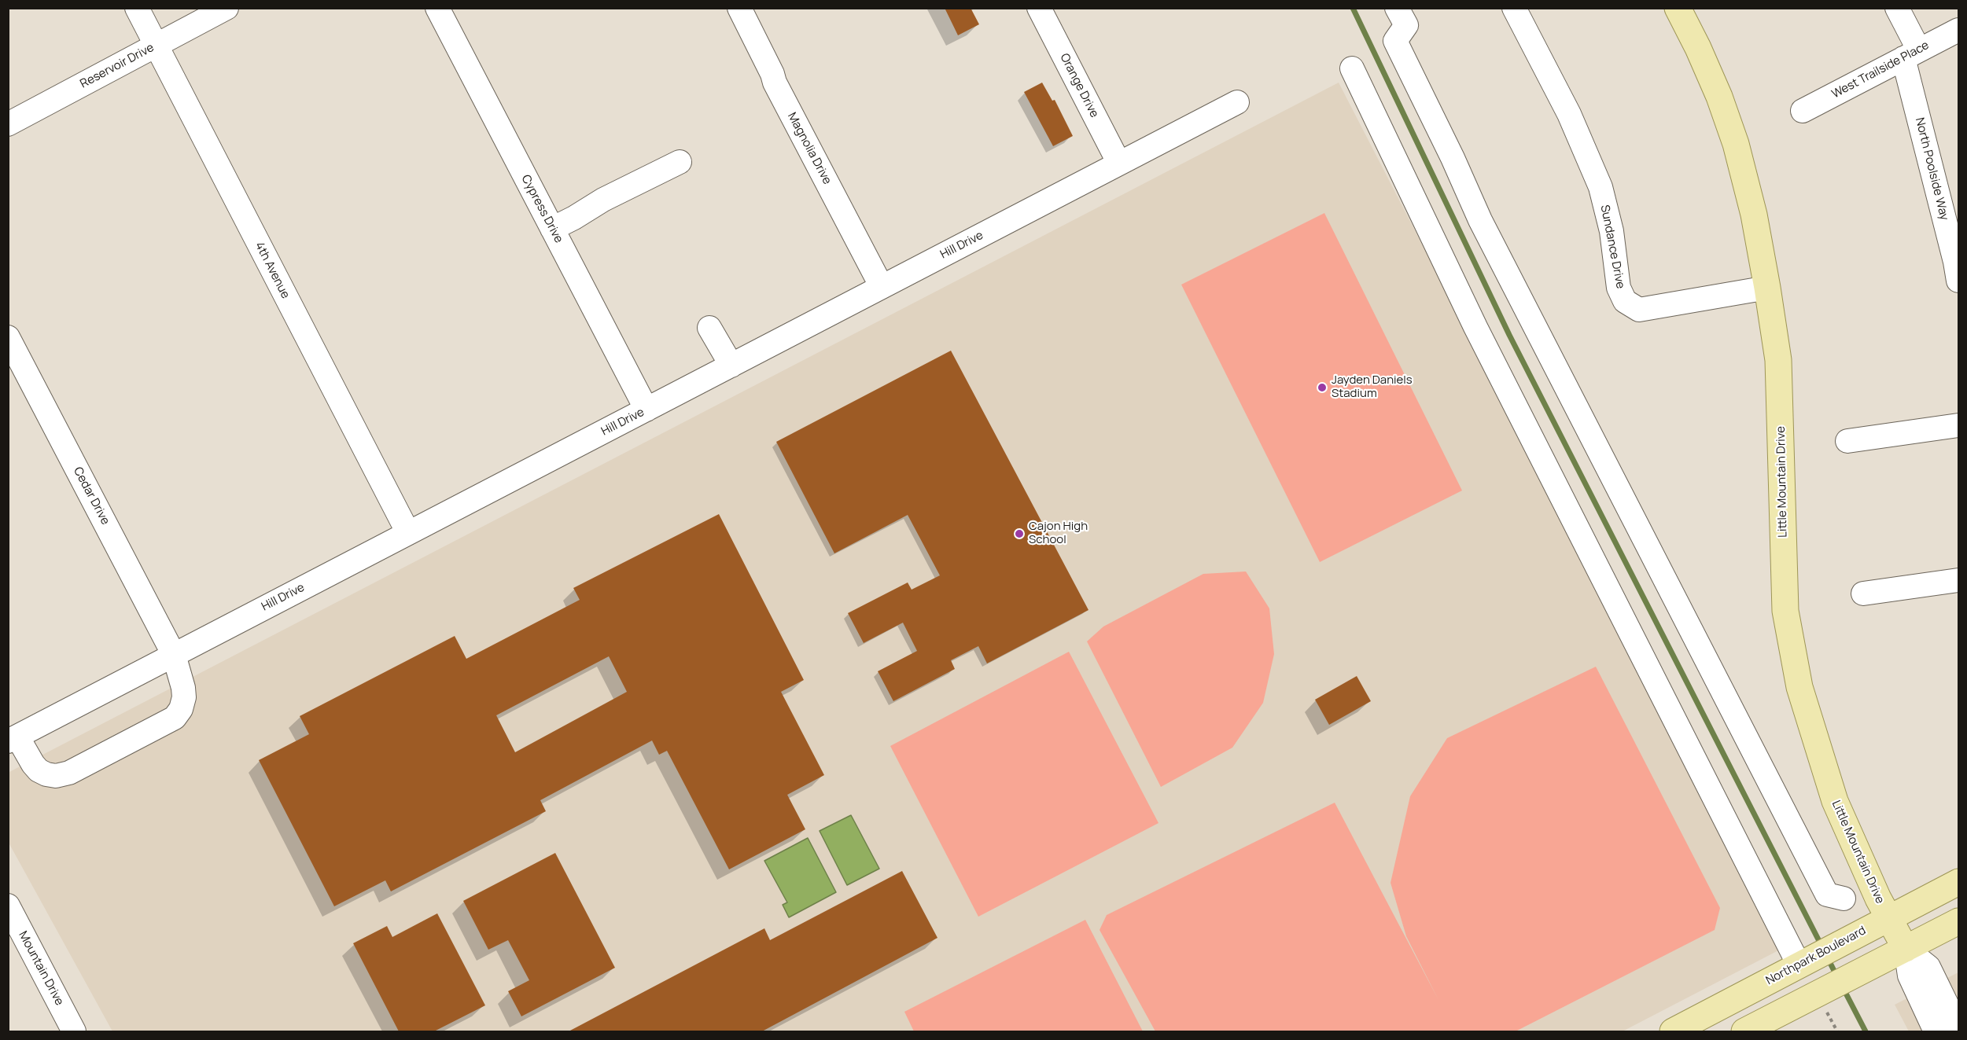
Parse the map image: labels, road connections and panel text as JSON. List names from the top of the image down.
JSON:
{
  "streets": {
    "main road": ["Little Mountain Drive", "Northpark Boulevard"],
    "street": [
      "Reservoir Drive",
      "West Trailside Place",
      "Orange Drive",
      "Magnolia Drive",
      "North Poolside Way",
      "Cypress Drive",
      "Hill Drive",
      "Sundance Drive",
      "4th Avenue",
      "Cedar Drive",
      "Mountain Drive"
    ]
  },
  "crossings": [
    ["Reservoir Drive", "4th Avenue"],
    ["West Trailside Place", "North Poolside Way"],
    ["Orange Drive", "Hill Drive"],
    ["Magnolia Drive", "Hill Drive"],
    ["Cypress Drive", "Hill Drive"],
    ["Hill Drive", "4th Avenue"],
    ["Hill Drive", "Cedar Drive"],
    ["Sundance Drive", "Little Mountain Drive"],
    ["Little Mountain Drive", "Northpark Boulevard"]
  ],
  "places": ["Jayden Daniels Stadium", "Cajon High School"]
}
